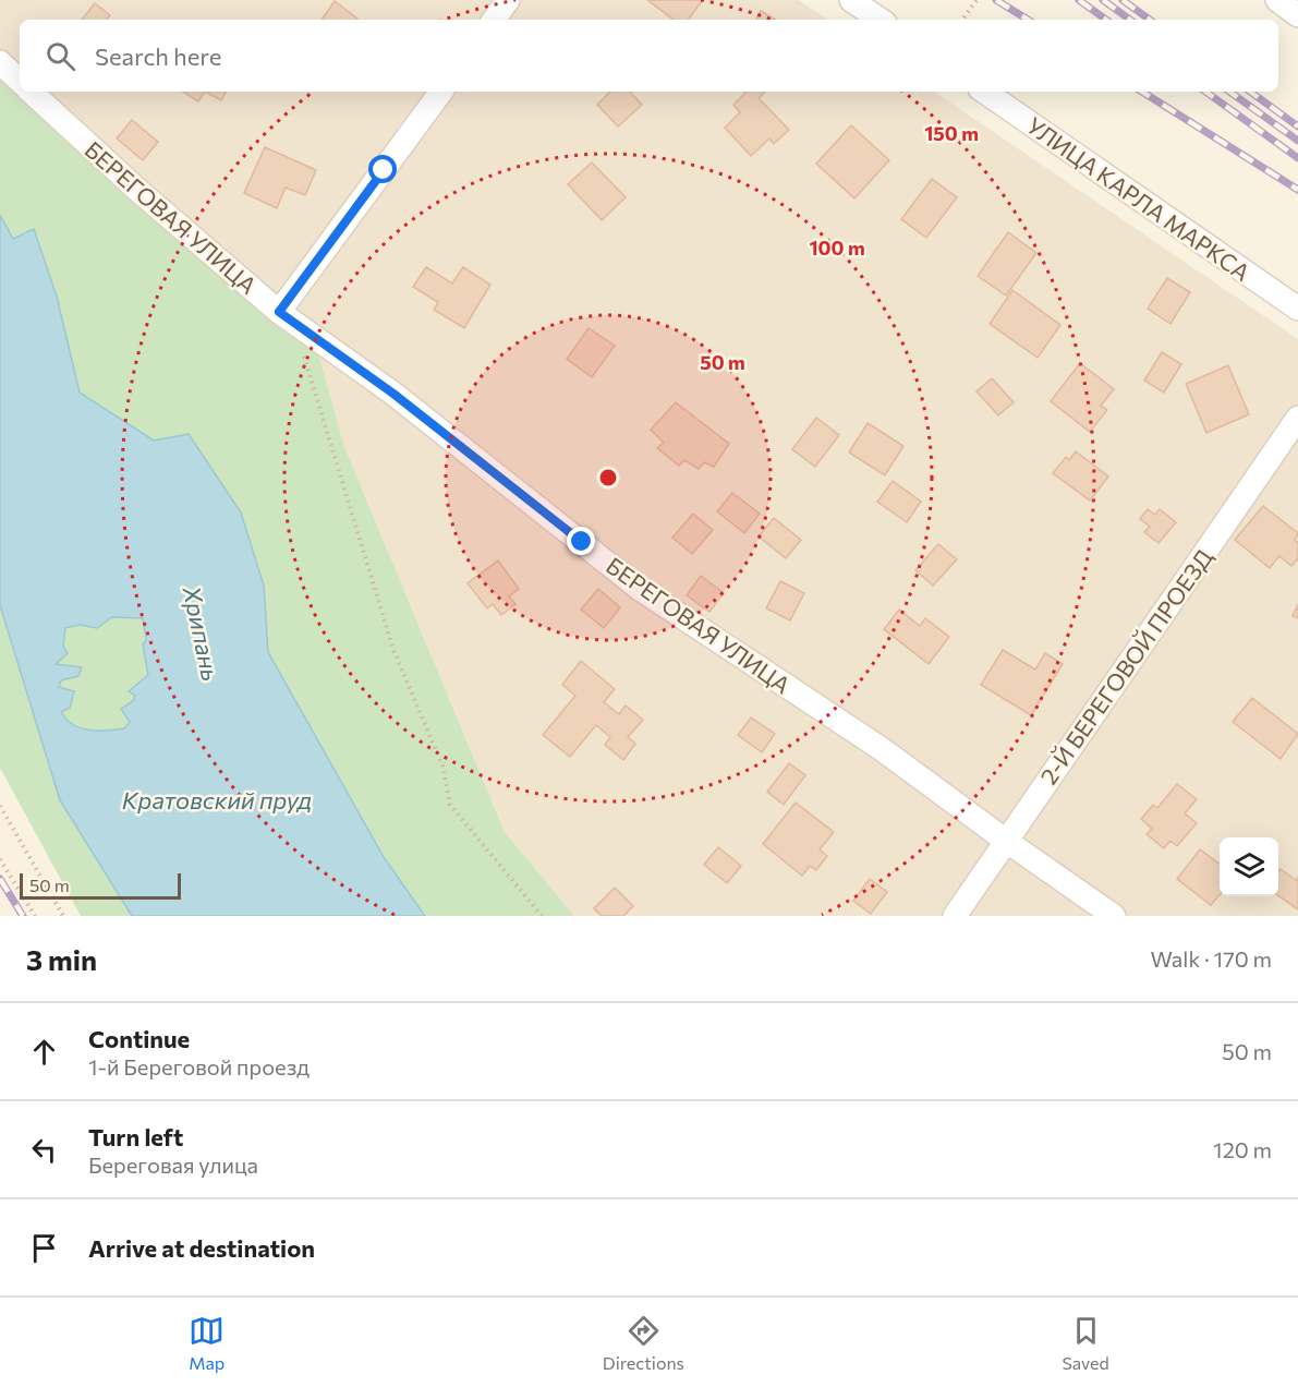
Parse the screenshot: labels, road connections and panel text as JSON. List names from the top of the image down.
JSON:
{
  "streets": {
    "street": ["УЛИЦА КАРЛА МАРКСА", "БЕРЕГОВАЯ УЛИЦА", "2-Й БЕРЕГОВОЙ ПРОЕЗД"]
  },
  "crossings": [
    ["БЕРЕГОВАЯ УЛИЦА", "2-Й БЕРЕГОВОЙ ПРОЕЗД"]
  ],
  "water": ["Хрипань", "Кратовский пруд"],
  "scale_bar": "50 m",
  "page": {
    "search": "Search here",
    "scale": "50 m",
    "heading": ["3 min", "Walk · 170 m"],
    "list": [
      ["Continue", "1-й Береговой проезд", "50 m"],
      ["Turn left", "Береговая улица", "120 m"],
      "Arrive at destination"
    ],
    "nav": ["Map", "Directions", "Saved"]
  },
  "rings": ["150 m", "100 m", "50 m"]
}
